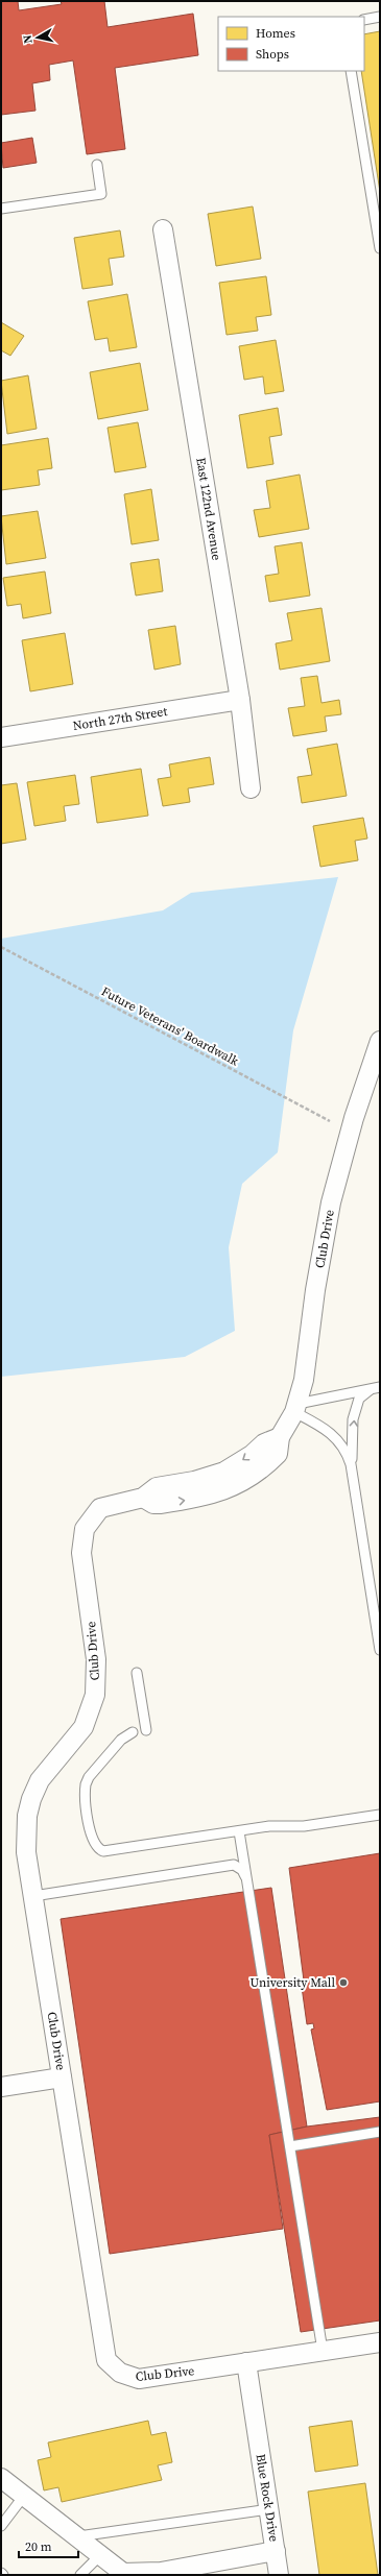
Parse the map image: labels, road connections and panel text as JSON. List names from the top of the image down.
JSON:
{
  "streets": {
    "street": [
      "East 122nd Avenue",
      "North 27th Street",
      "Club Drive",
      "Blue Rock Drive"
    ],
    "path": ["Future Veterans' Boardwalk"]
  },
  "crossings": [
    ["East 122nd Avenue", "North 27th Street"],
    ["Club Drive", "Blue Rock Drive"]
  ],
  "places": ["University Mall"],
  "legend": ["Homes", "Shops"],
  "scale_bar": "20 m",
  "north": "left"
}
